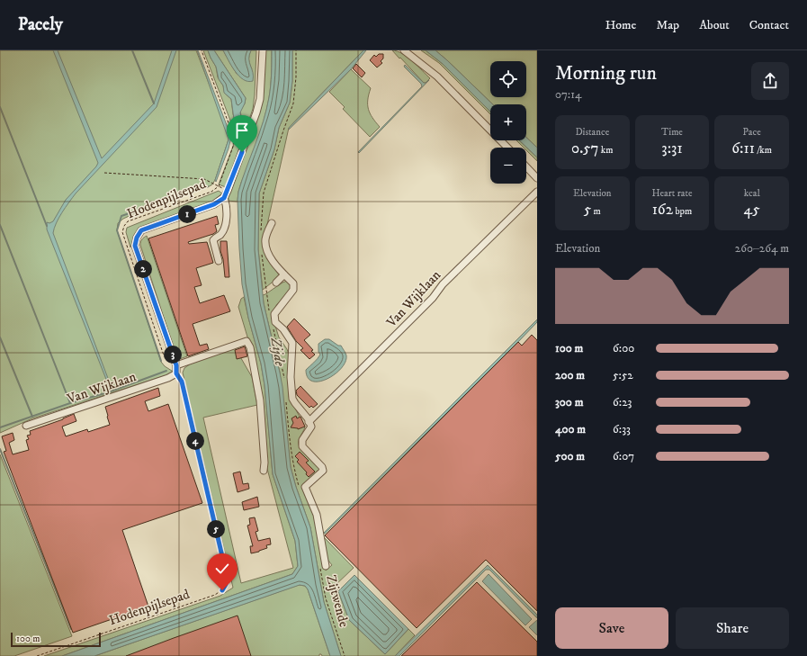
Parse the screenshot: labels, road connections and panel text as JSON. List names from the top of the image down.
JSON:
{
  "streets": {
    "street": ["Van Wijklaan"],
    "path": ["Hodenpijlsepad", "Zijtwende"]
  },
  "crossings": [
    ["Hodenpijlsepad", "Van Wijklaan"],
    ["Van Wijklaan", "Zijtwende"]
  ],
  "water": ["Zijde"],
  "scale_bar": "100 m",
  "page": {
    "header": "Pacely",
    "nav": [
      "Home",
      "Map",
      "About",
      "Contact"
    ],
    "heading": ["Morning run", "07:14"],
    "map_buttons": ["+", "−"],
    "stats": [
      ["Distance", "0.57 km"],
      ["Time", "3:31"],
      ["Pace", "6:11 /km"],
      ["Elevation", "5 m"],
      ["Heart rate", "162 bpm"],
      ["kcal", "45"]
    ],
    "pins": [
      "1",
      "2",
      "3",
      "4",
      "5"
    ],
    "chart": ["Elevation", "260–264 m"],
    "list": [
      {
        "name": "100 m",
        "note": "6:00"
      },
      {
        "name": "200 m",
        "note": "5:52"
      },
      {
        "name": "300 m",
        "note": "6:23"
      },
      {
        "name": "400 m",
        "note": "6:33"
      },
      {
        "name": "500 m",
        "note": "6:07"
      }
    ],
    "buttons": ["Save", "Share"],
    "scale": "100 m"
  }
}
